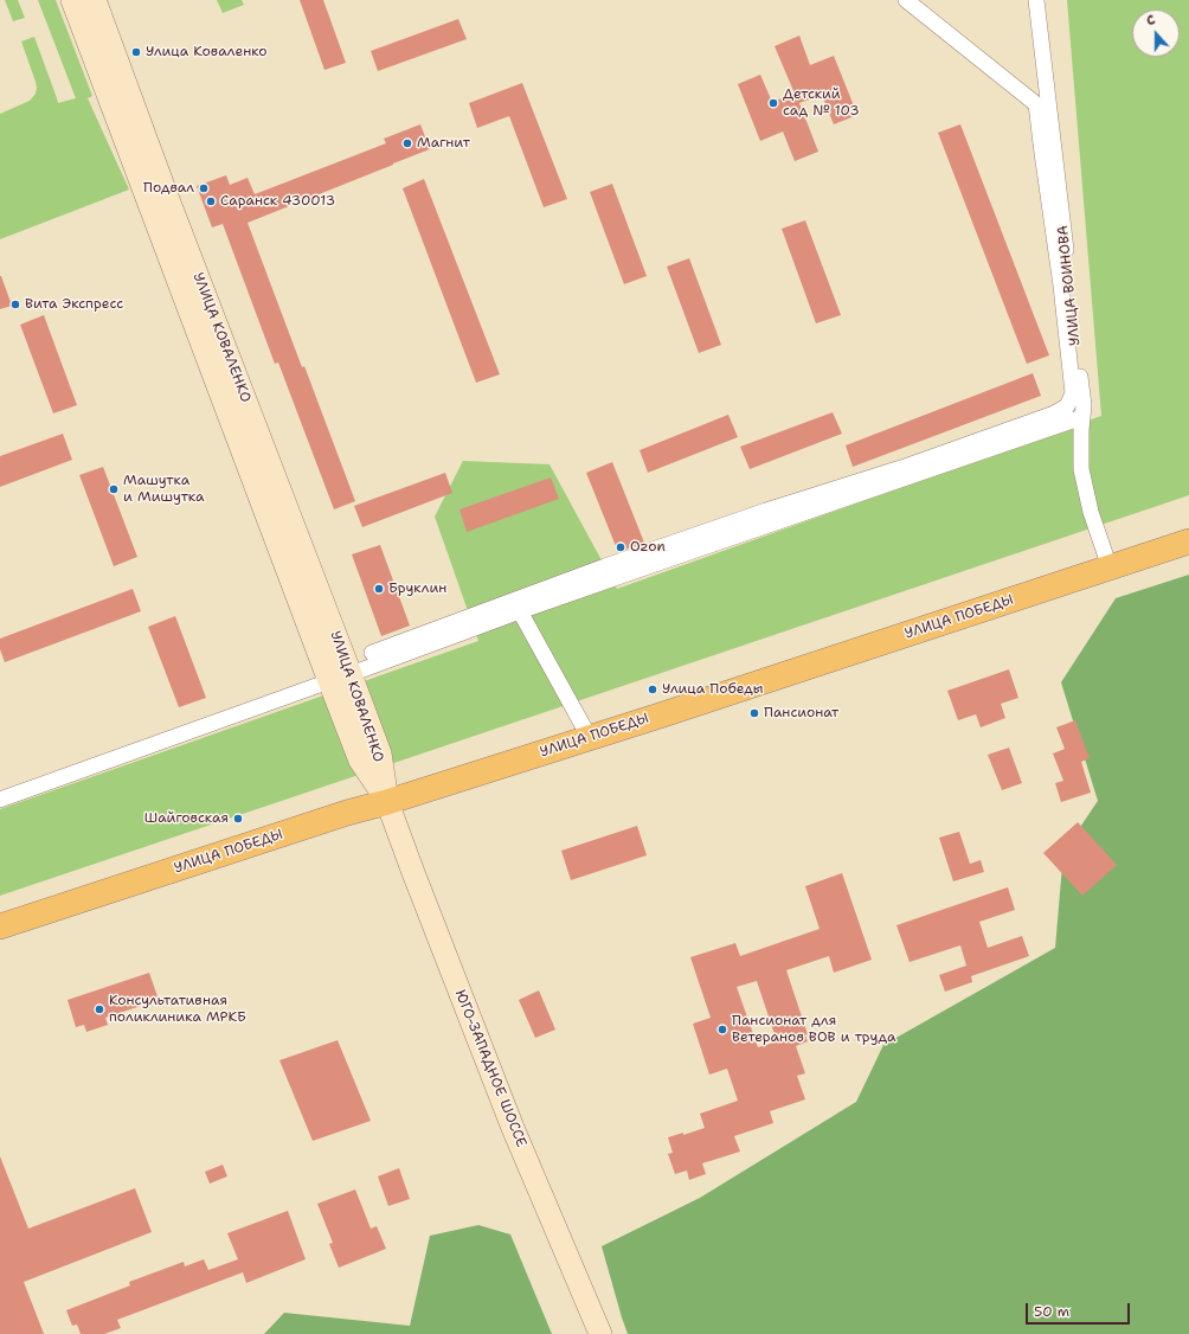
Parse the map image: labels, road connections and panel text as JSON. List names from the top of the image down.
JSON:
{
  "streets": {
    "main road": ["УЛИЦА КОВАЛЕНКО", "УЛИЦА ПОБЕДЫ", "ЮГО-ЗАПАДНОЕ ШОССЕ"],
    "street": ["УЛИЦА ВОИНОВА"]
  },
  "crossings": [
    ["УЛИЦА ВОИНОВА", "УЛИЦА ПОБЕДЫ"],
    ["УЛИЦА КОВАЛЕНКО", "УЛИЦА ПОБЕДЫ"],
    ["УЛИЦА КОВАЛЕНКО", "ЮГО-ЗАПАДНОЕ ШОССЕ"],
    ["УЛИЦА ПОБЕДЫ", "ЮГО-ЗАПАДНОЕ ШОССЕ"]
  ],
  "places": [
    "Улица Коваленко",
    "Детский сад № 103",
    "Магнит",
    "Подвал",
    "Саранск 430013",
    "Вита Экспресс",
    "Машутка и Мишутка",
    "Ozon",
    "Бруклин",
    "Улица Победы",
    "Пансионат",
    "Шайговская",
    "Консультативная поликлиника МРКБ",
    "Пансионат для Ветеранов ВОВ и труда"
  ],
  "scale_bar": "50 m",
  "north": "top"
}
